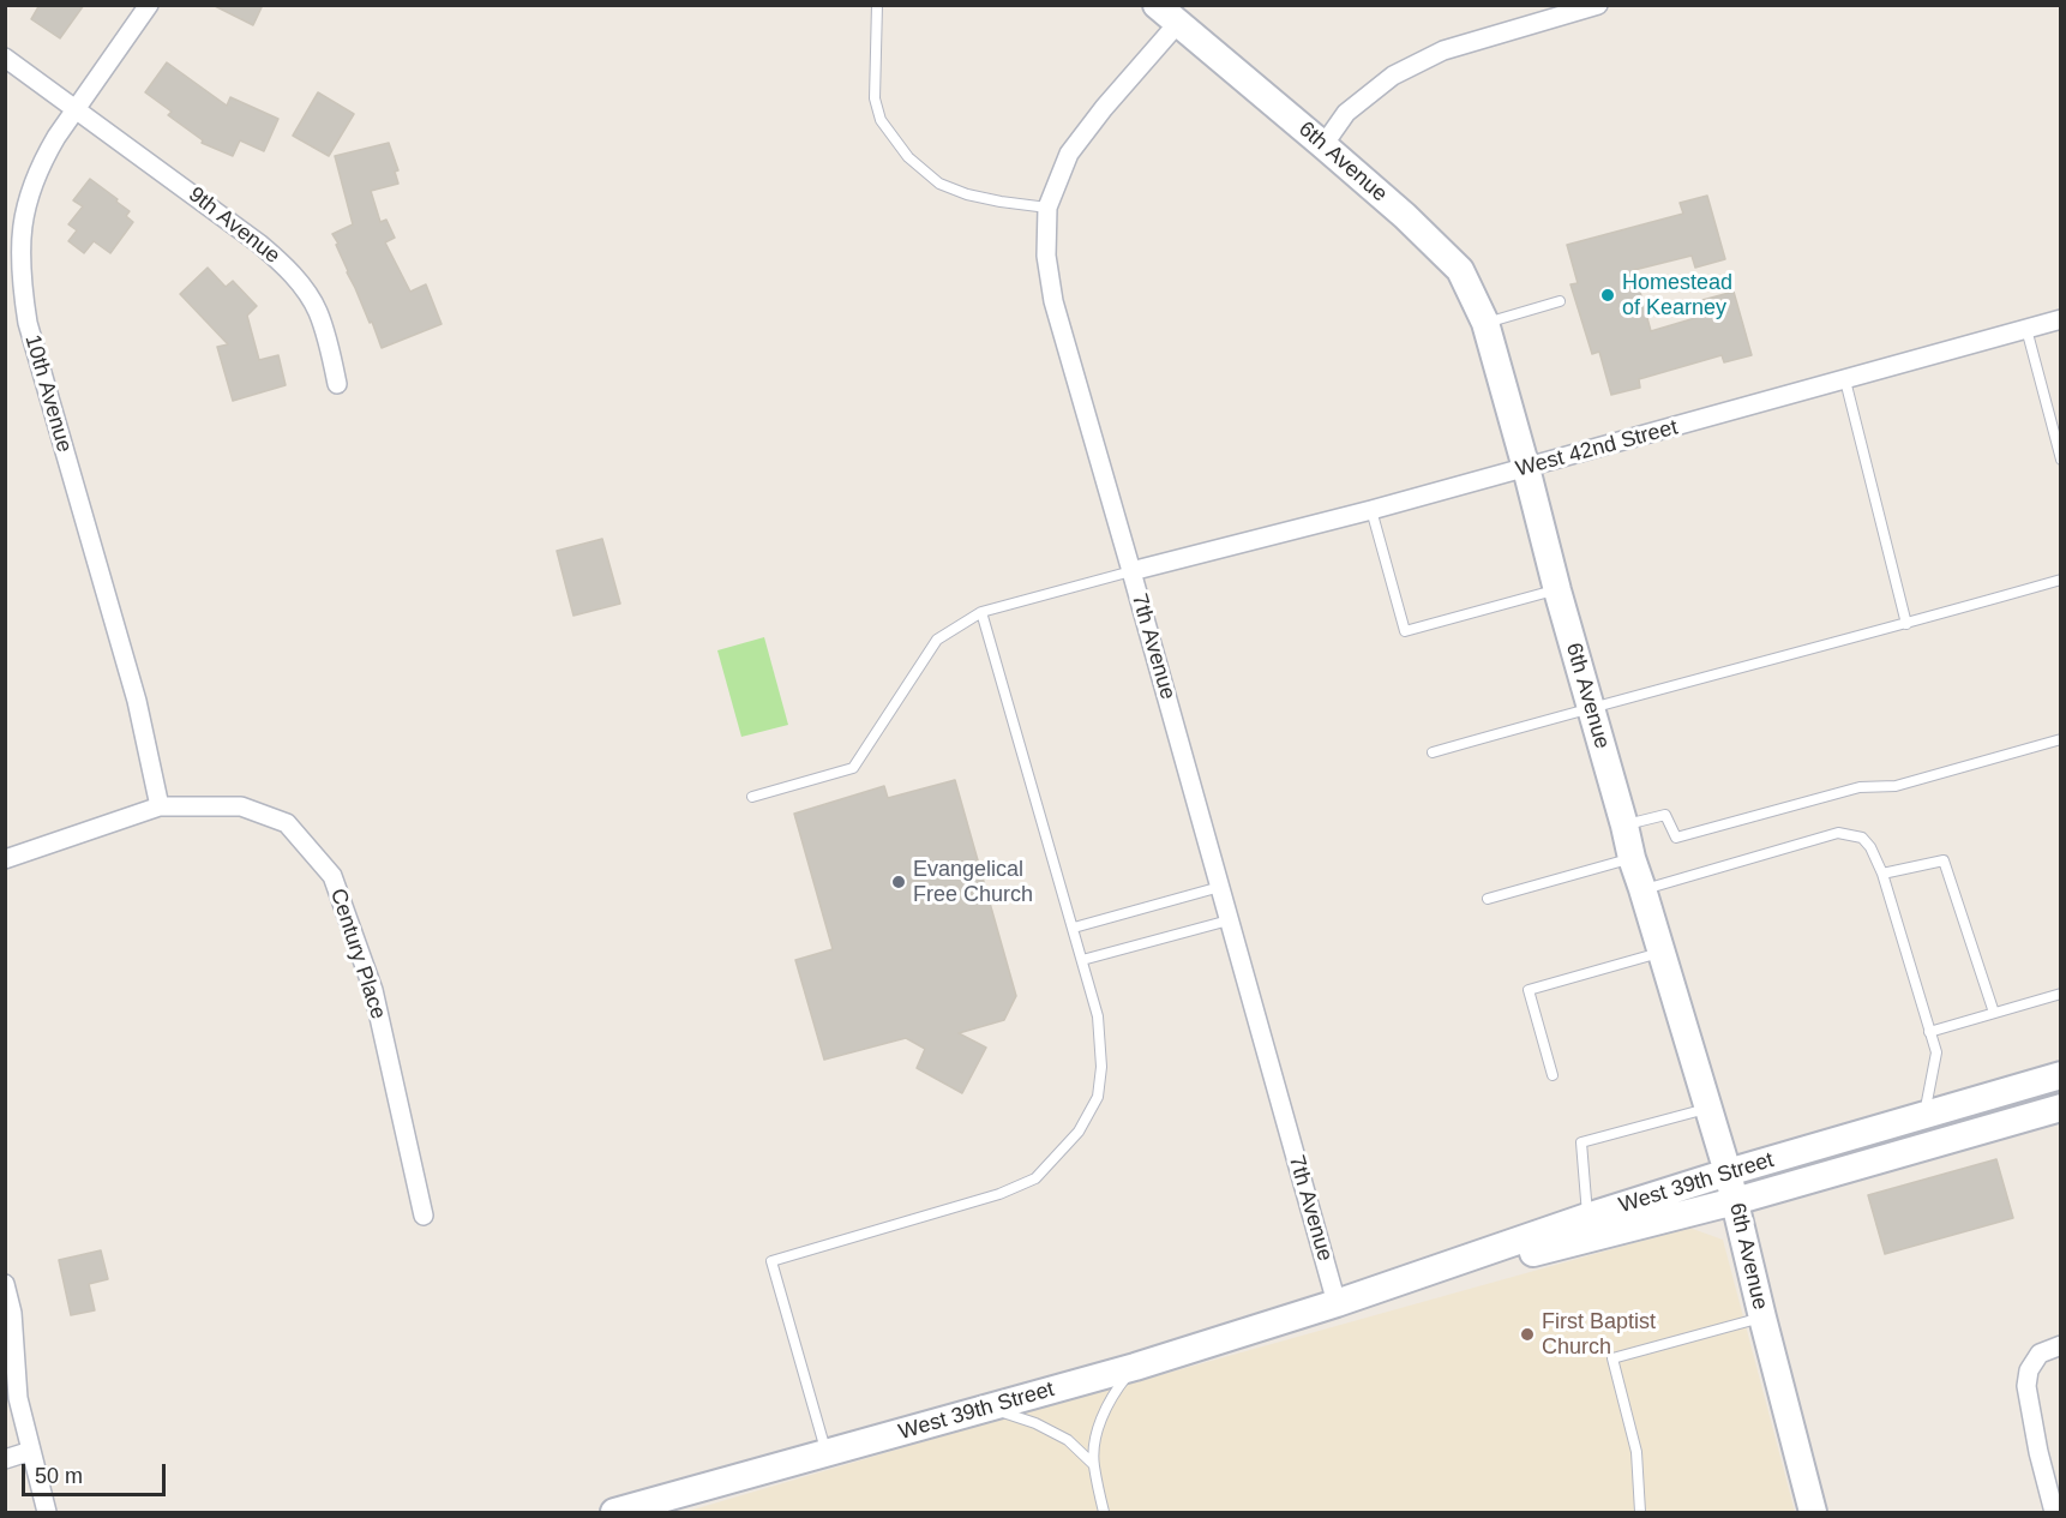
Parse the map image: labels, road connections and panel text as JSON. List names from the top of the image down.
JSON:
{
  "streets": {
    "main road": ["6th Avenue", "West 39th Street"],
    "street": [
      "9th Avenue",
      "10th Avenue",
      "West 42nd Street",
      "7th Avenue",
      "Century Place"
    ]
  },
  "crossings": [
    ["6th Avenue", "West 42nd Street"],
    ["6th Avenue", "7th Avenue"],
    ["6th Avenue", "West 39th Street"],
    ["9th Avenue", "10th Avenue"],
    ["10th Avenue", "Century Place"],
    ["West 42nd Street", "7th Avenue"],
    ["7th Avenue", "West 39th Street"]
  ],
  "places": ["Homestead of Kearney", "Evangelical Free Church", "First Baptist Church"],
  "scale_bar": "50 m"
}
